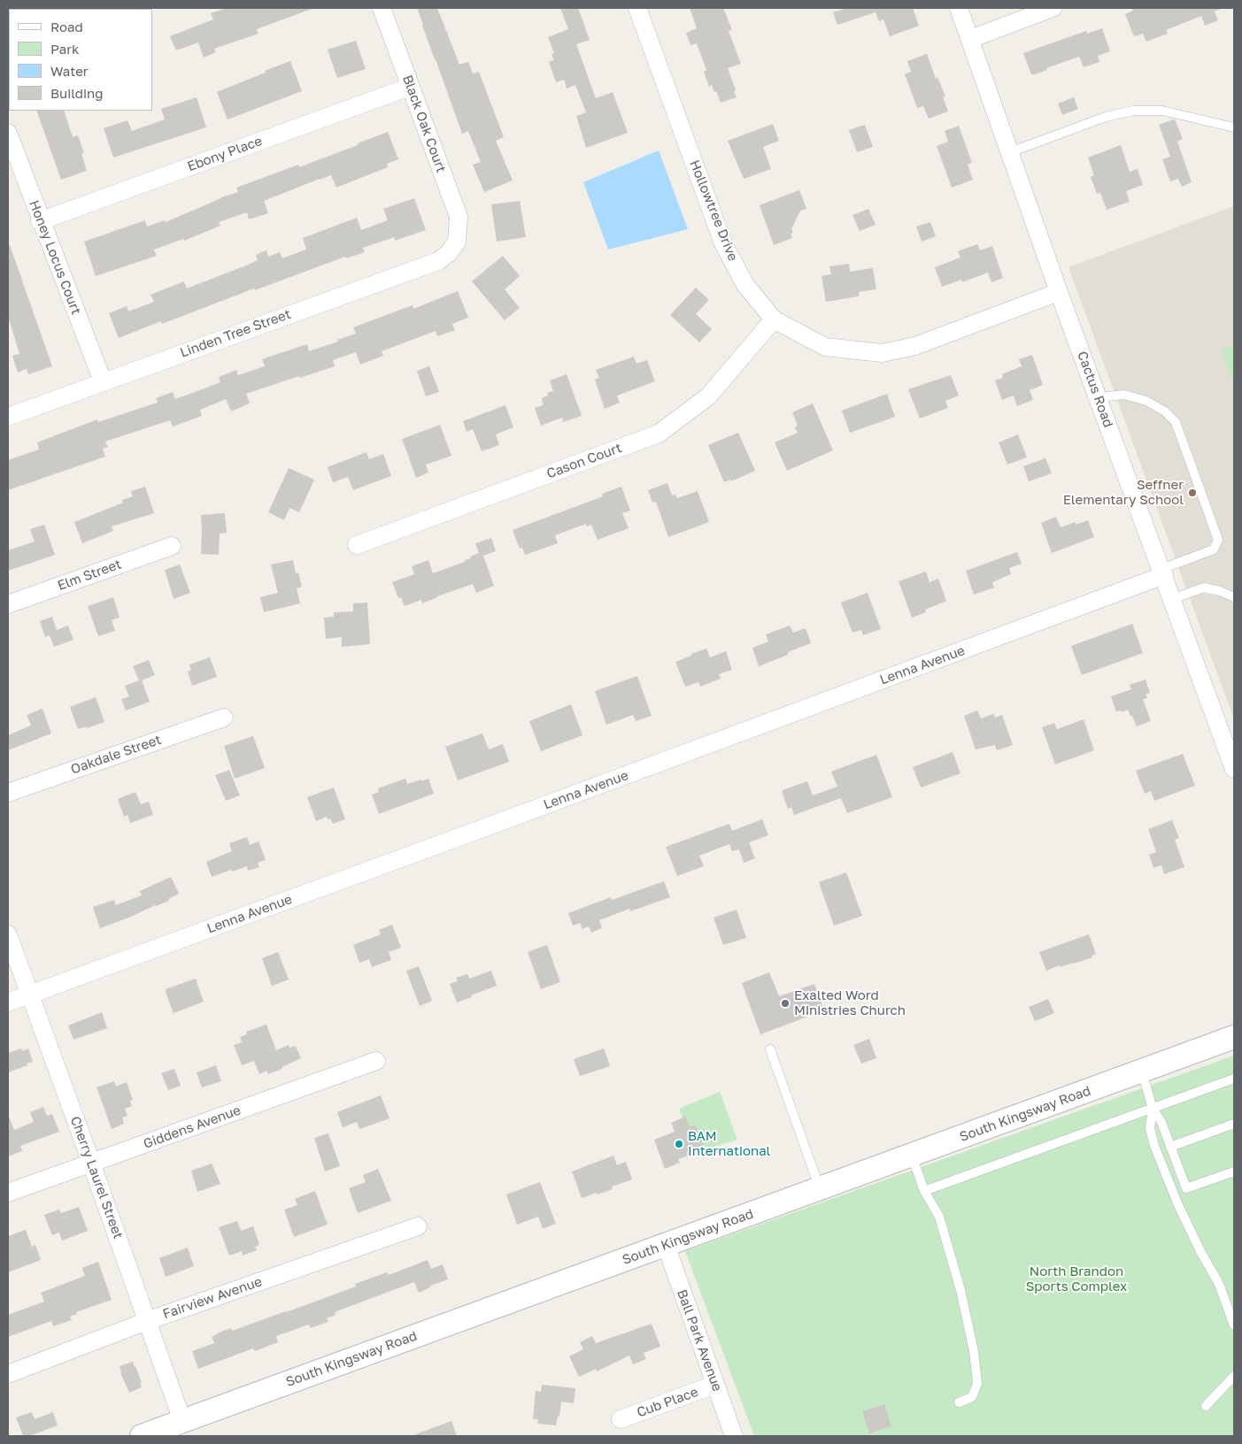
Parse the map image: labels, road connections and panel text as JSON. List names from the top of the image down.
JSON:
{
  "streets": {
    "street": [
      "Black Oak Court",
      "Ebony Place",
      "Hollowtree Drive",
      "Honey Locus Court",
      "Linden Tree Street",
      "Cactus Road",
      "Cason Court",
      "Elm Street",
      "Lenna Avenue",
      "Oakdale Street",
      "South Kingsway Road",
      "Giddens Avenue",
      "Cherry Laurel Street",
      "Fairview Avenue",
      "Ball Park Avenue",
      "Cub Place"
    ]
  },
  "crossings": [
    ["Black Oak Court", "Ebony Place"],
    ["Black Oak Court", "Linden Tree Street"],
    ["Ebony Place", "Honey Locus Court"],
    ["Hollowtree Drive", "Cactus Road"],
    ["Hollowtree Drive", "Cason Court"],
    ["Honey Locus Court", "Linden Tree Street"],
    ["Cactus Road", "Lenna Avenue"],
    ["Lenna Avenue", "Cherry Laurel Street"],
    ["South Kingsway Road", "Cherry Laurel Street"],
    ["South Kingsway Road", "Ball Park Avenue"],
    ["Giddens Avenue", "Cherry Laurel Street"],
    ["Cherry Laurel Street", "Fairview Avenue"],
    ["Ball Park Avenue", "Cub Place"]
  ],
  "parks": ["North Brandon Sports Complex"],
  "places": ["Seffner Elementary School", "Exalted Word Ministries Church", "BAM International"],
  "legend": [
    "Road",
    "Park",
    "Water",
    "Building"
  ]
}
